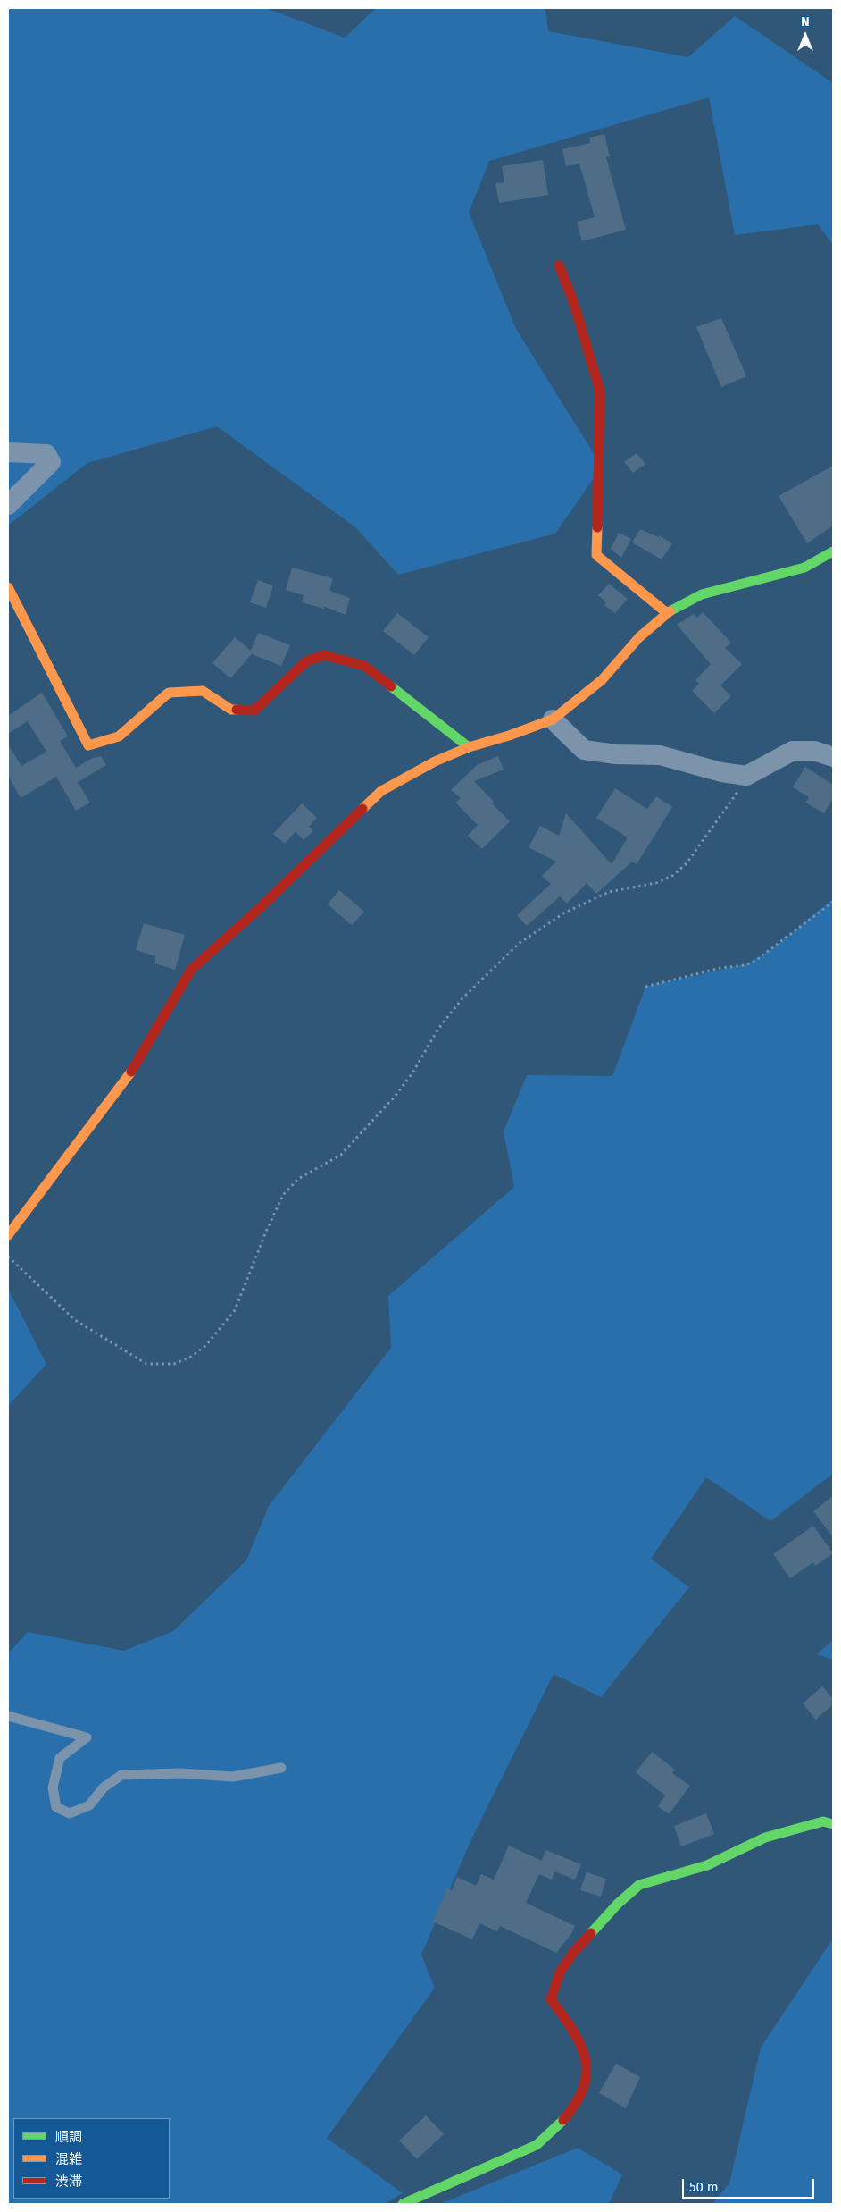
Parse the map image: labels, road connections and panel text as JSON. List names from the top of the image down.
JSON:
{
  "legend": ["順調", "混雑", "渋滞"],
  "scale_bar": "50 m",
  "north": "top"
}
